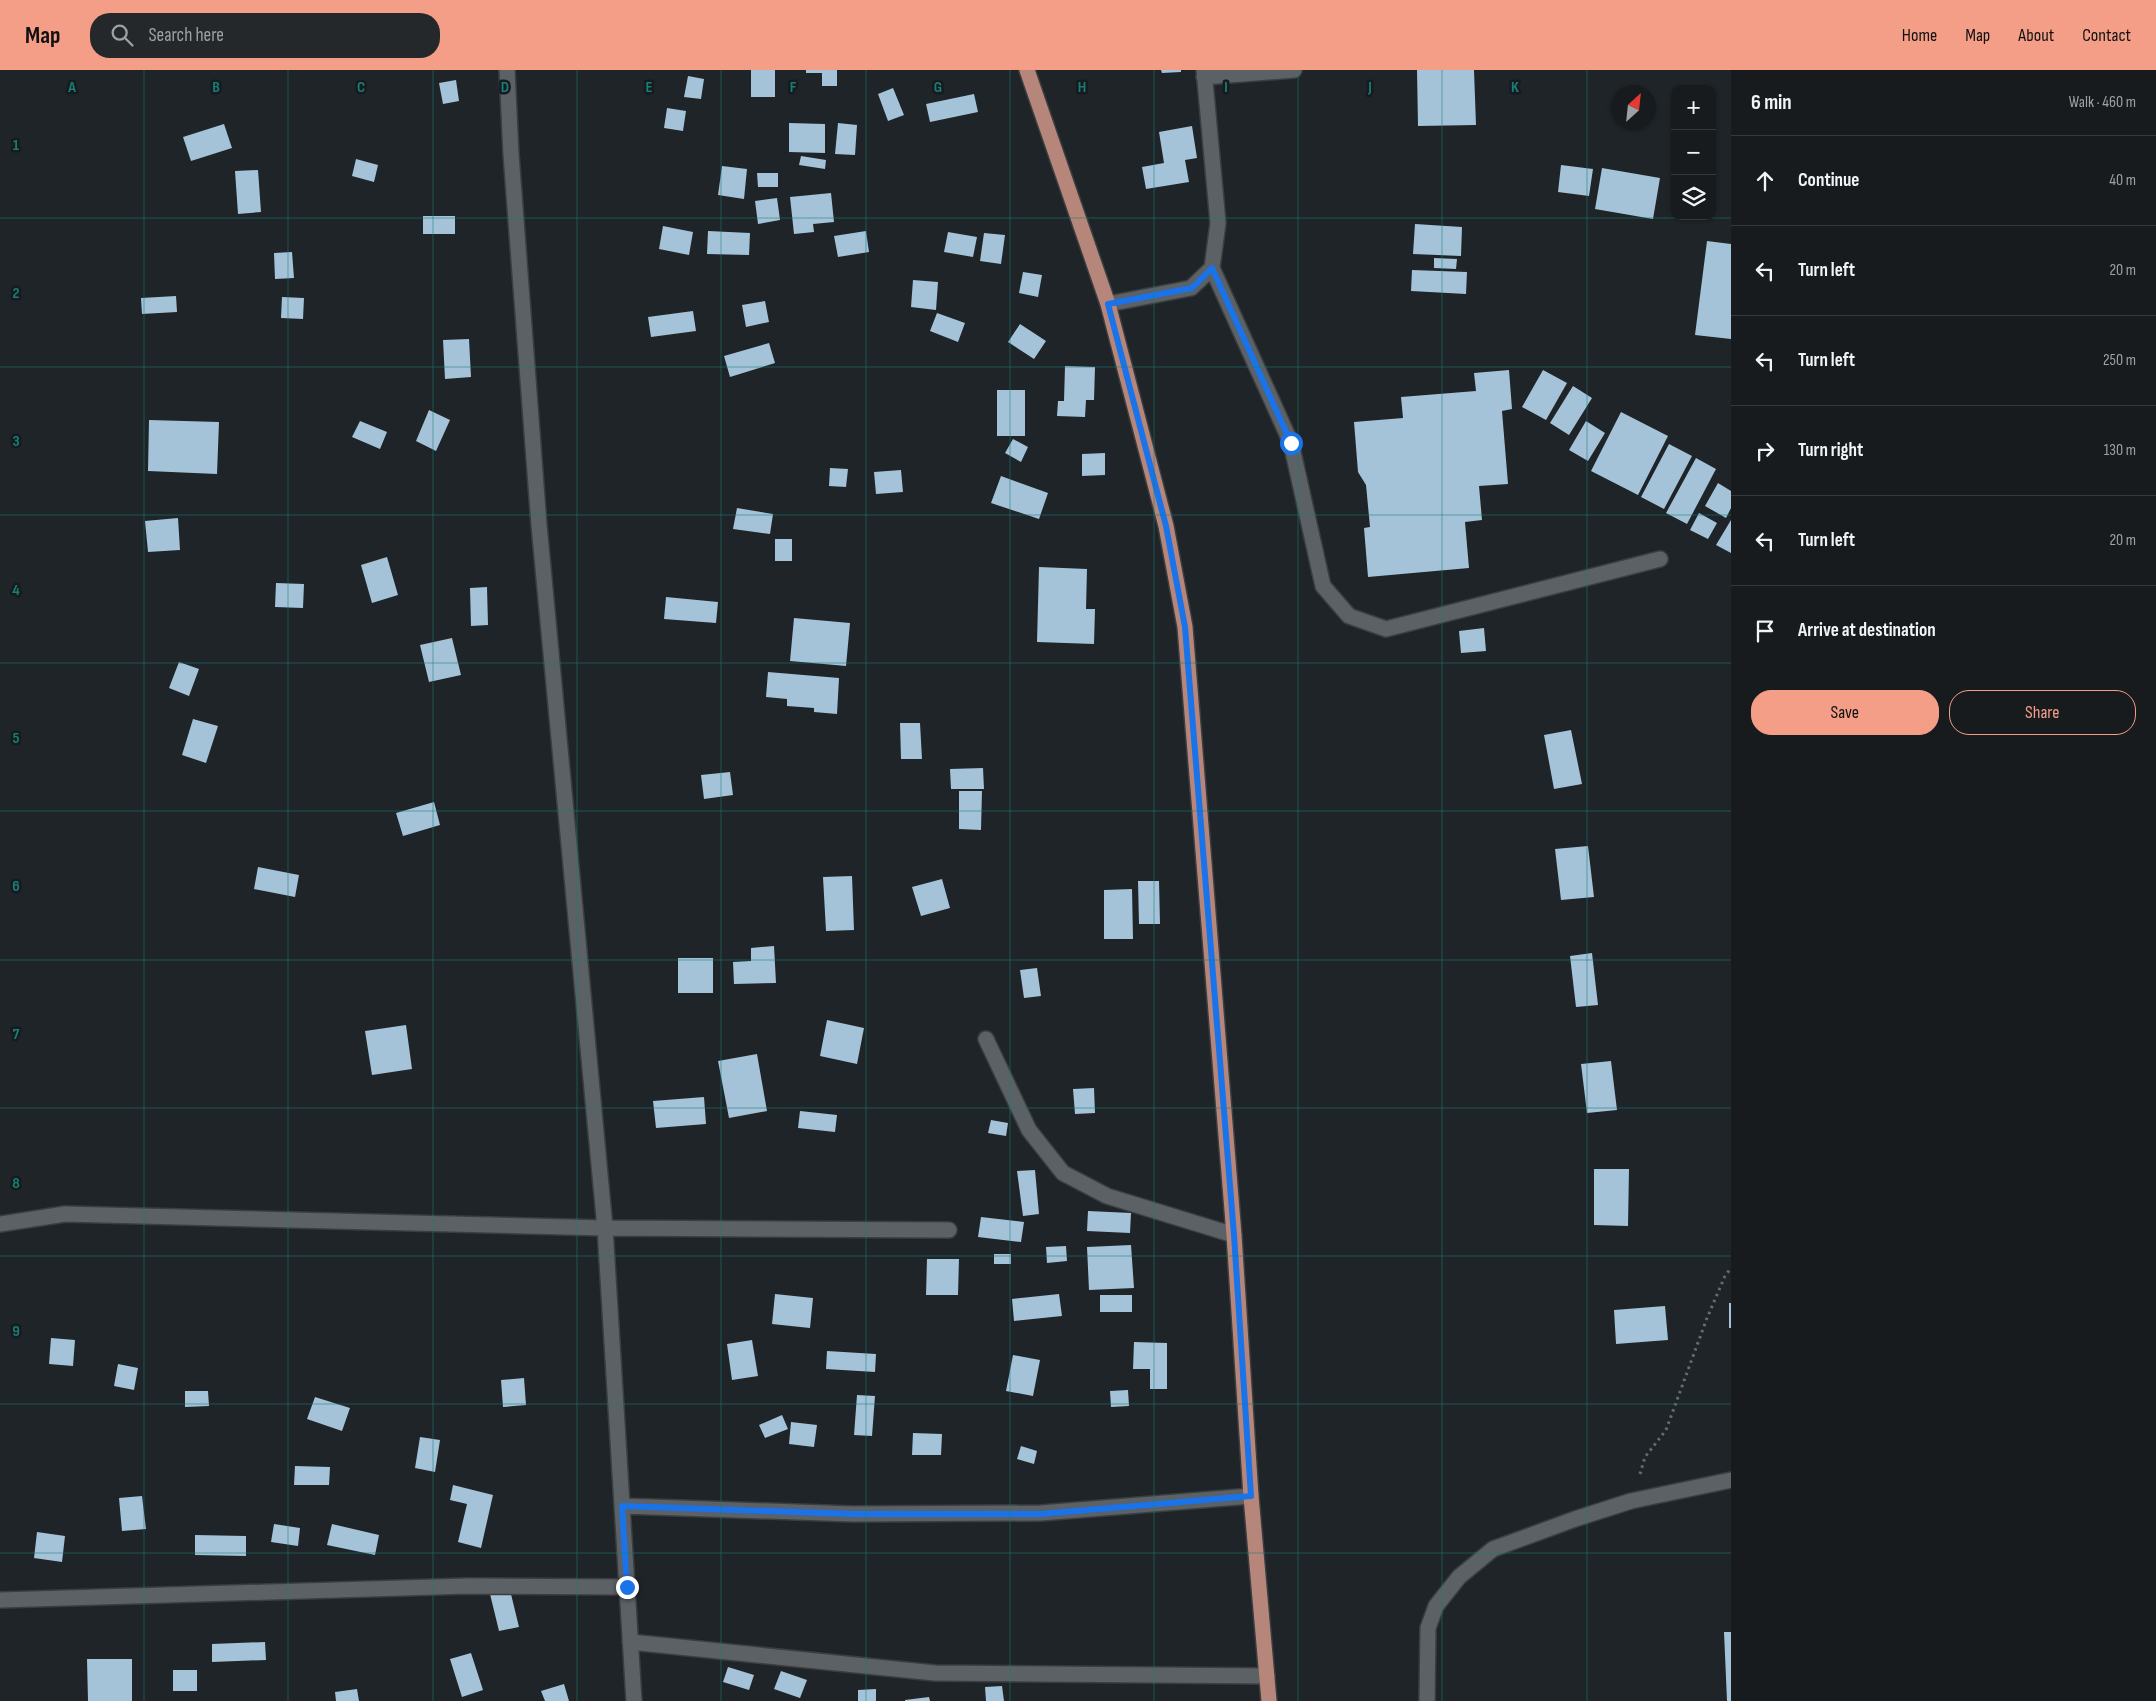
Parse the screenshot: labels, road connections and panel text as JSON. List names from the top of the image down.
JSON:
{
  "north": "top right",
  "page": {
    "header": "Map",
    "search": "Search here",
    "nav": [
      "Home",
      "Map",
      "About",
      "Contact"
    ],
    "heading": ["6 min", "Walk · 460 m"],
    "map_buttons": ["+", "−"],
    "list": [
      ["Continue", "40 m"],
      ["Turn left", "20 m"],
      ["Turn left", "250 m"],
      ["Turn right", "130 m"],
      ["Turn left", "20 m"],
      "Arrive at destination"
    ],
    "buttons": ["Save", "Share"]
  },
  "grid": {
    "columns": [
      "A",
      "B",
      "C",
      "D",
      "E",
      "F",
      "G",
      "H",
      "I",
      "J",
      "K"
    ],
    "rows": [
      "1",
      "2",
      "3",
      "4",
      "5",
      "6",
      "7",
      "8",
      "9"
    ]
  }
}
